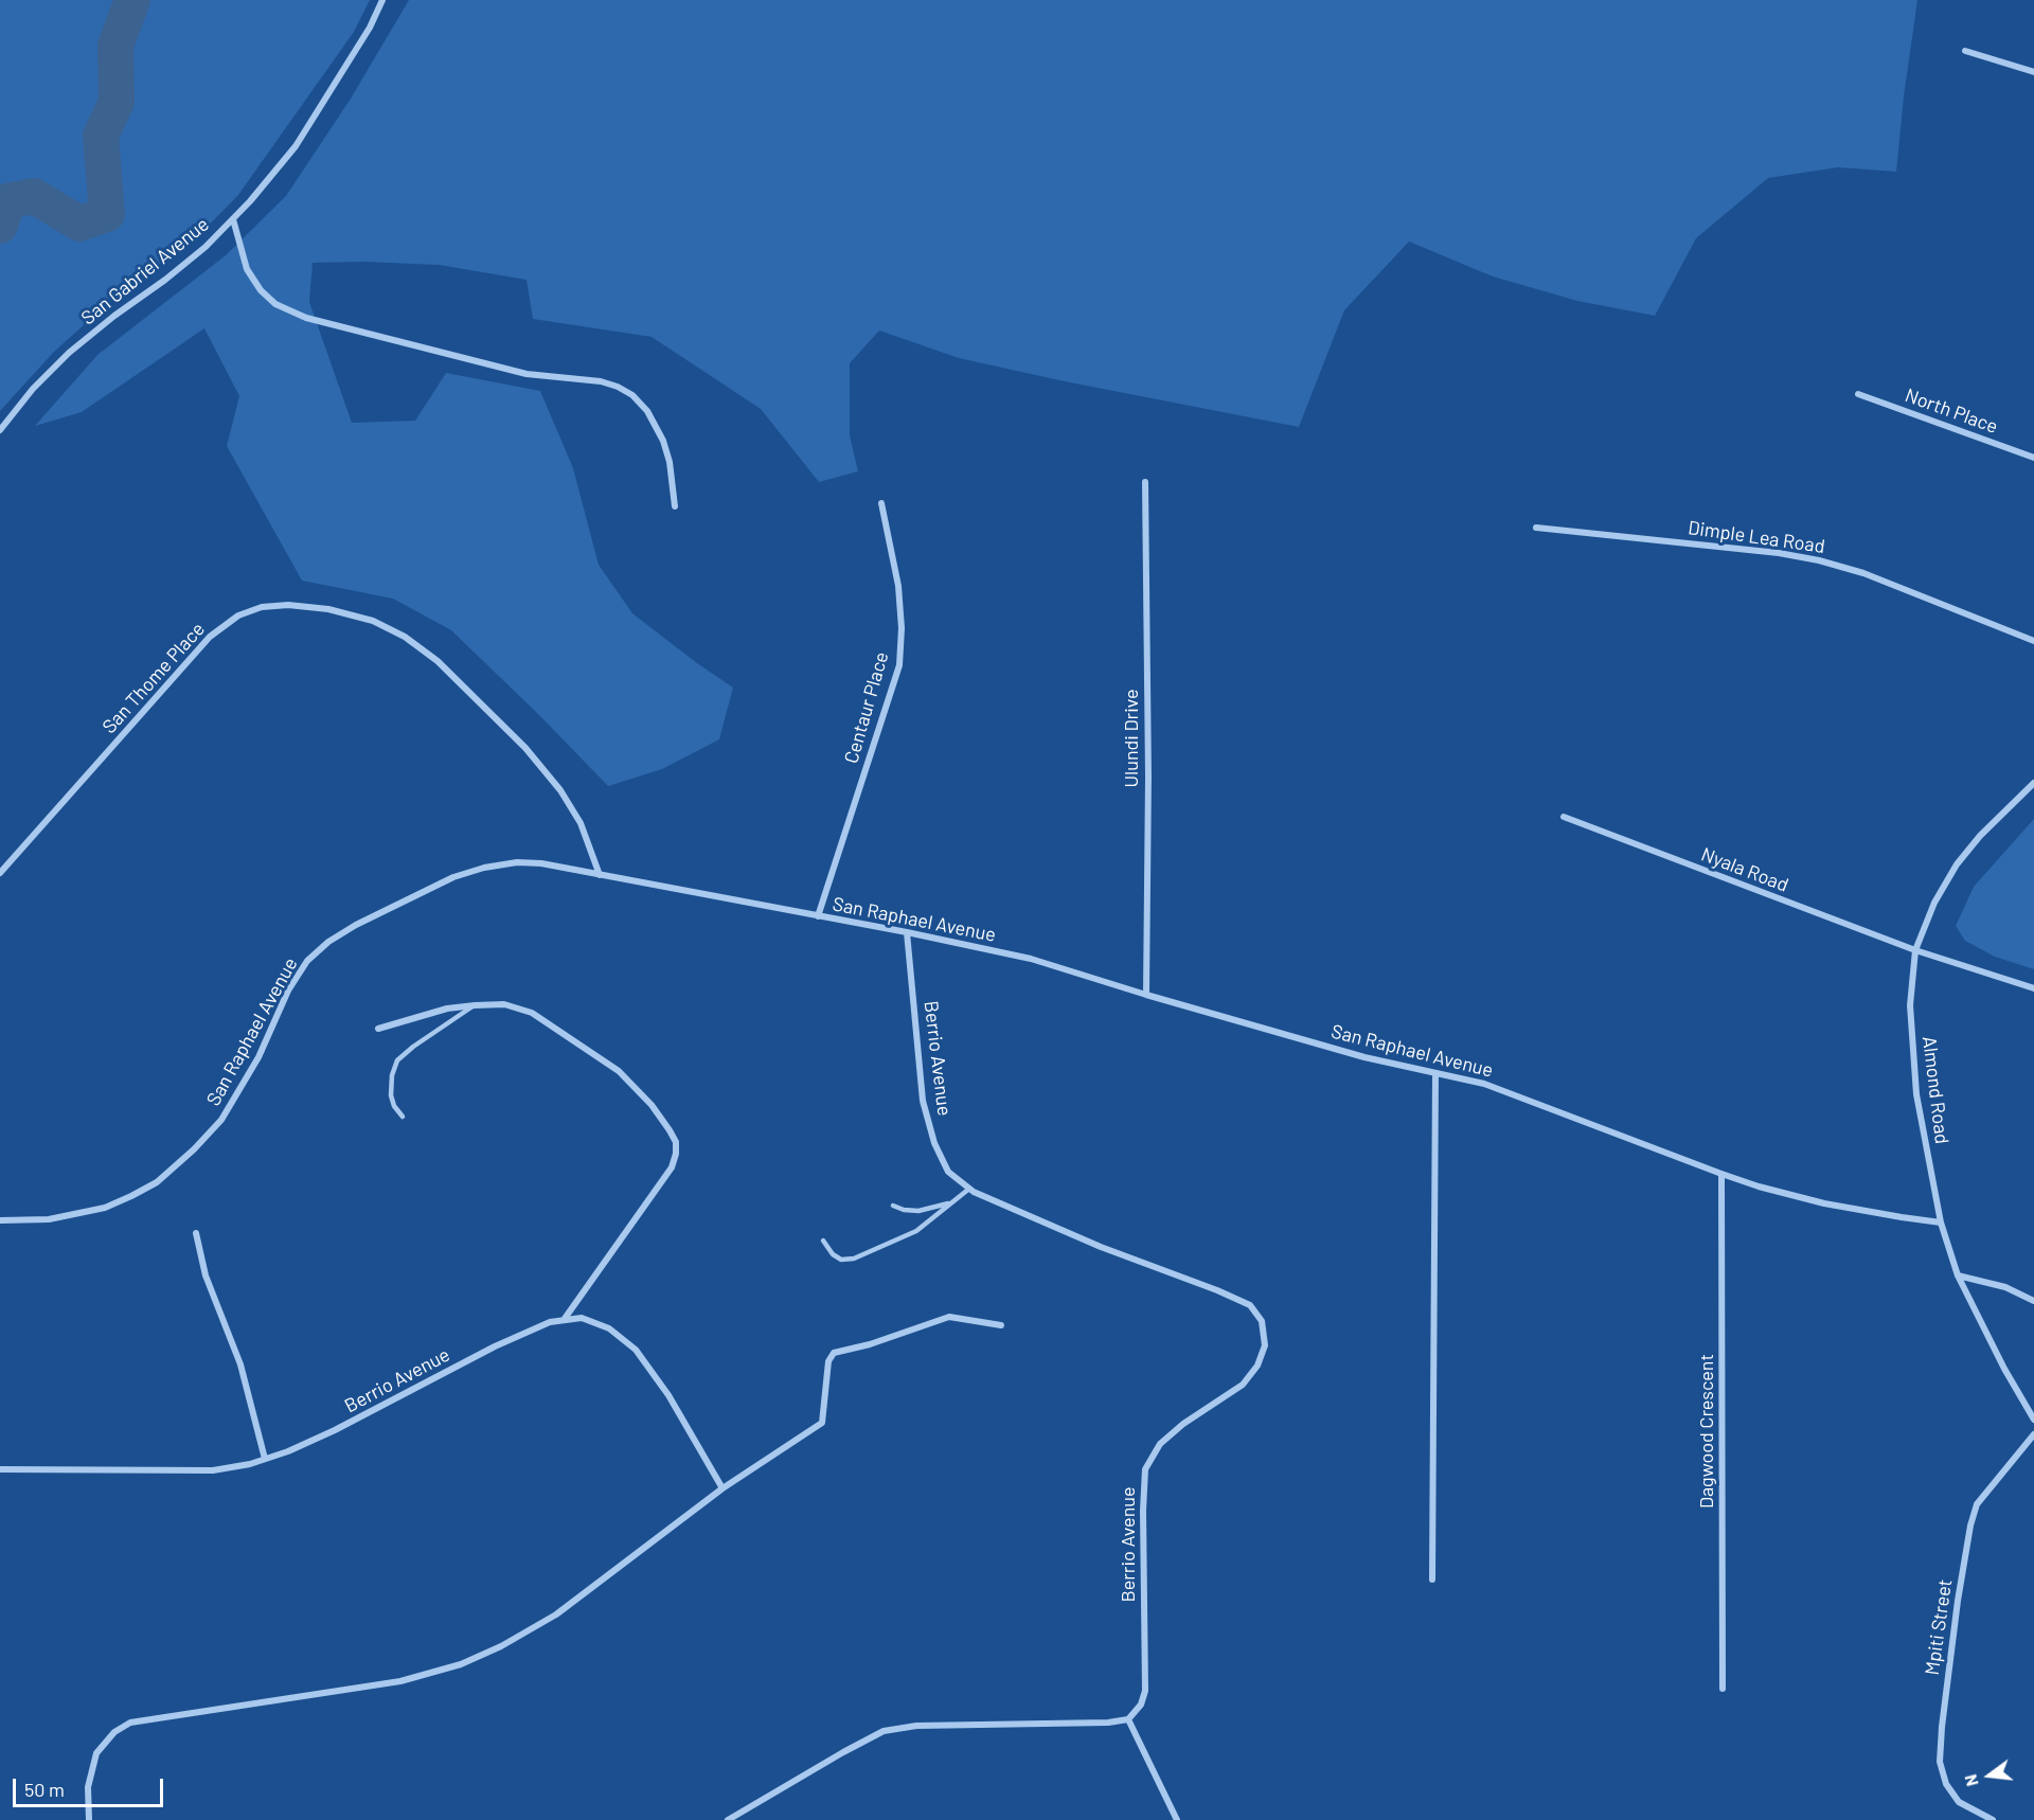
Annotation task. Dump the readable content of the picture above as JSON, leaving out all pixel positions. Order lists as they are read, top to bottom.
{
  "streets": {
    "street": [
      "San Gabriel Avenue",
      "North Place",
      "Dimple Lea Road",
      "San Thome Place",
      "Centaur Place",
      "Ulundi Drive",
      "Nyala Road",
      "San Raphael Avenue",
      "Berrio Avenue",
      "Almond Road",
      "Dagwood Crescent",
      "Mpiti Street"
    ]
  },
  "crossings": [
    ["San Thome Place", "San Raphael Avenue"],
    ["Centaur Place", "San Raphael Avenue"],
    ["Ulundi Drive", "San Raphael Avenue"],
    ["Nyala Road", "Almond Road"],
    ["San Raphael Avenue", "Berrio Avenue"],
    ["San Raphael Avenue", "Almond Road"],
    ["San Raphael Avenue", "Dagwood Crescent"]
  ],
  "scale_bar": "50 m",
  "north": "left"
}
